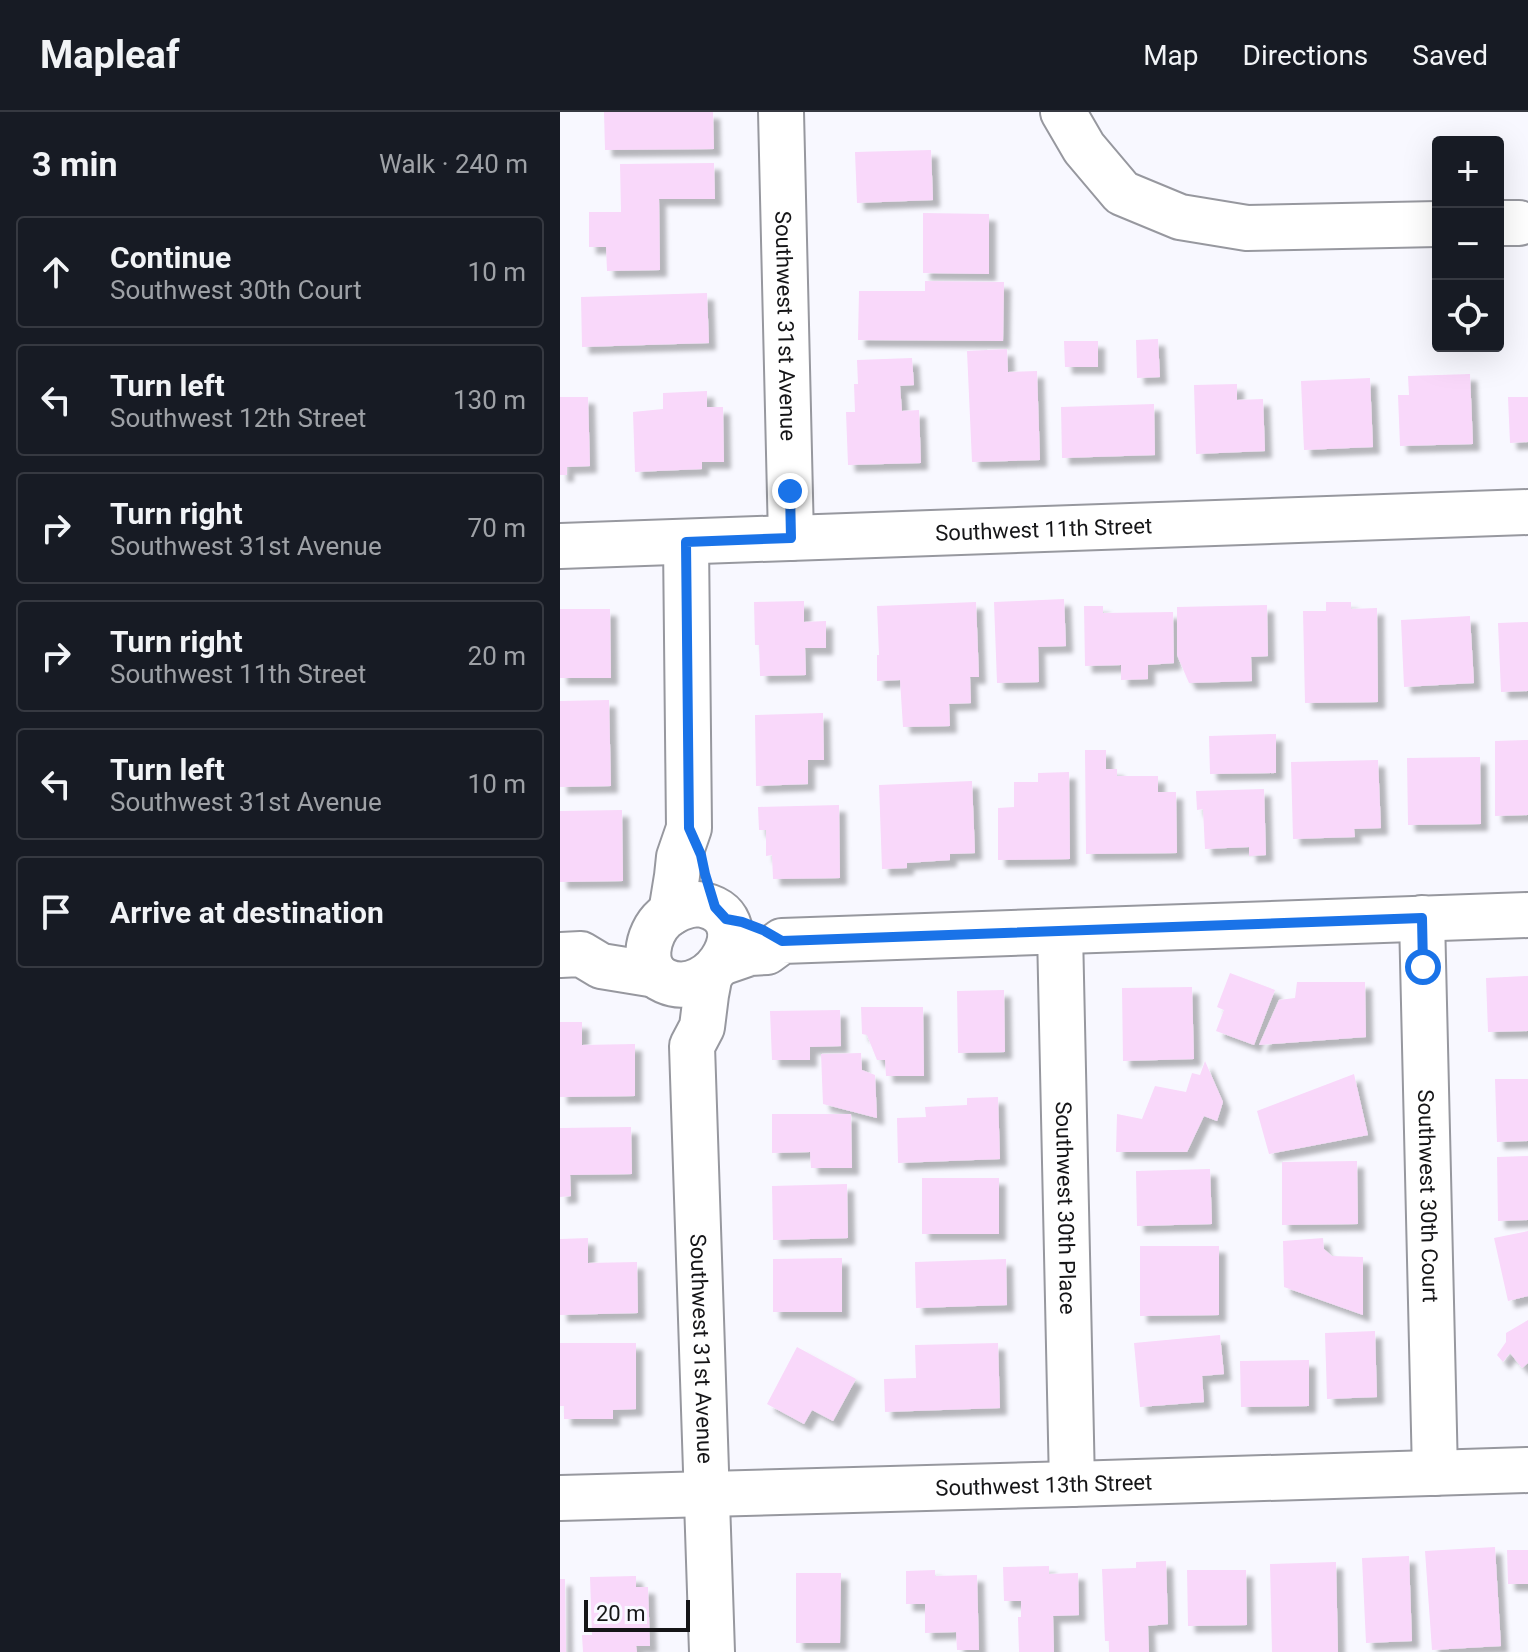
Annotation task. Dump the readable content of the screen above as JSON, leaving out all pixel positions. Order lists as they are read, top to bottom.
{
  "streets": {
    "street": [
      "Southwest 31st Avenue",
      "Southwest 11th Street",
      "Southwest 30th Court",
      "Southwest 30th Place",
      "Southwest 13th Street"
    ]
  },
  "crossings": [
    ["Southwest 31st Avenue", "Southwest 11th Street"],
    ["Southwest 31st Avenue", "Southwest 13th Street"],
    ["Southwest 30th Court", "Southwest 13th Street"],
    ["Southwest 30th Place", "Southwest 13th Street"]
  ],
  "scale_bar": "20 m",
  "page": {
    "header": "Mapleaf",
    "nav": ["Map", "Directions", "Saved"],
    "heading": ["3 min", "Walk · 240 m"],
    "map_buttons": ["+", "−"],
    "list": [
      ["Continue", "Southwest 30th Court", "10 m"],
      ["Turn left", "Southwest 12th Street", "130 m"],
      ["Turn right", "Southwest 31st Avenue", "70 m"],
      ["Turn right", "Southwest 11th Street", "20 m"],
      ["Turn left", "Southwest 31st Avenue", "10 m"],
      "Arrive at destination"
    ],
    "scale": "20 m"
  }
}
